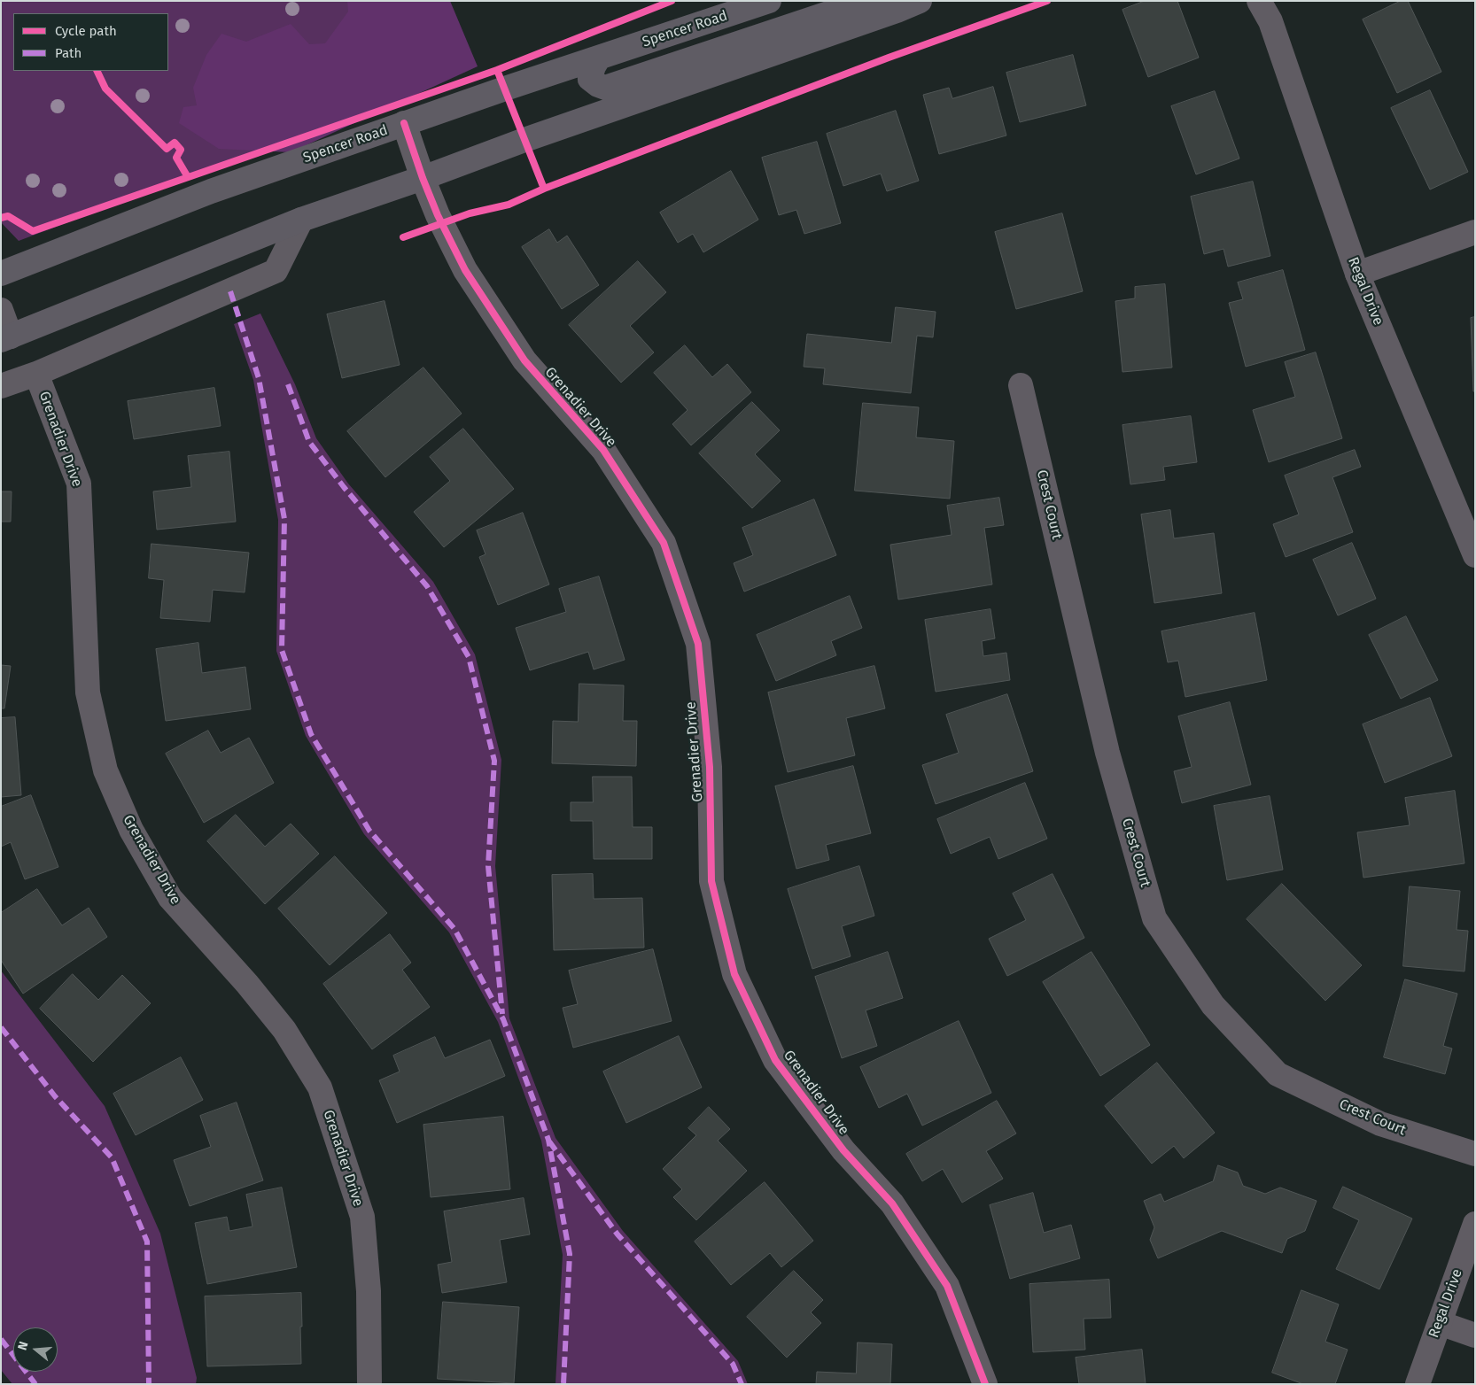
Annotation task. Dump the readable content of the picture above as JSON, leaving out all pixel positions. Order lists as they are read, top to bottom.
{
  "streets": {
    "main road": ["Spencer Road"],
    "street": ["Regal Drive", "Grenadier Drive", "Crest Court"]
  },
  "crossings": [
    ["Spencer Road", "Grenadier Drive"]
  ],
  "legend": ["Cycle path", "Path"],
  "north": "left"
}
